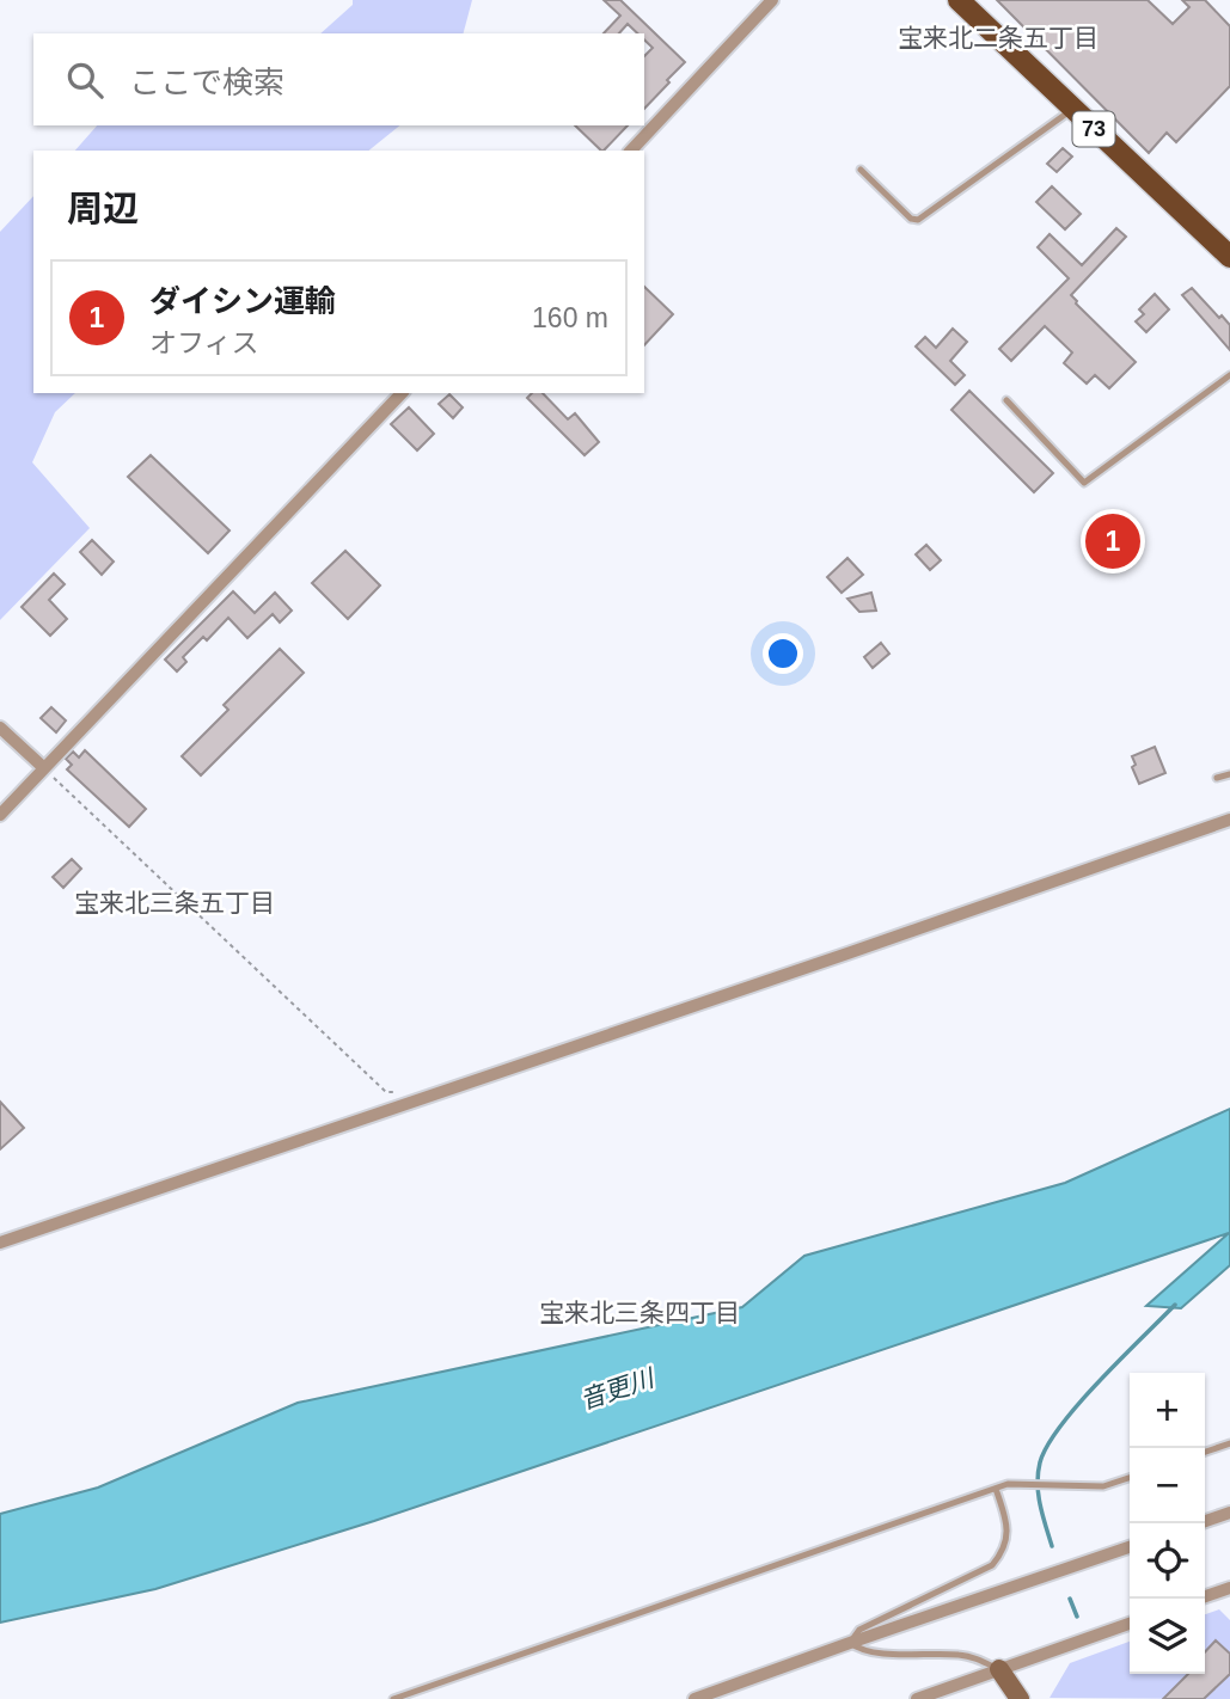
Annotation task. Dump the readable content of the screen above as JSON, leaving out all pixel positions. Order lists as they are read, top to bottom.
{
  "streets": {
    "main road": ["73"]
  },
  "districts": ["宝来北二条五丁目", "宝来北三条五丁目", "宝来北三条四丁目"],
  "water": ["音更川"],
  "page": {
    "search": "ここで検索",
    "heading": "周辺",
    "list": [
      {
        "mark": "1",
        "name": "ダイシン運輸",
        "note": "オフィス",
        "value": "160 m"
      }
    ],
    "pins": "1",
    "map_buttons": ["+", "−"]
  }
}
